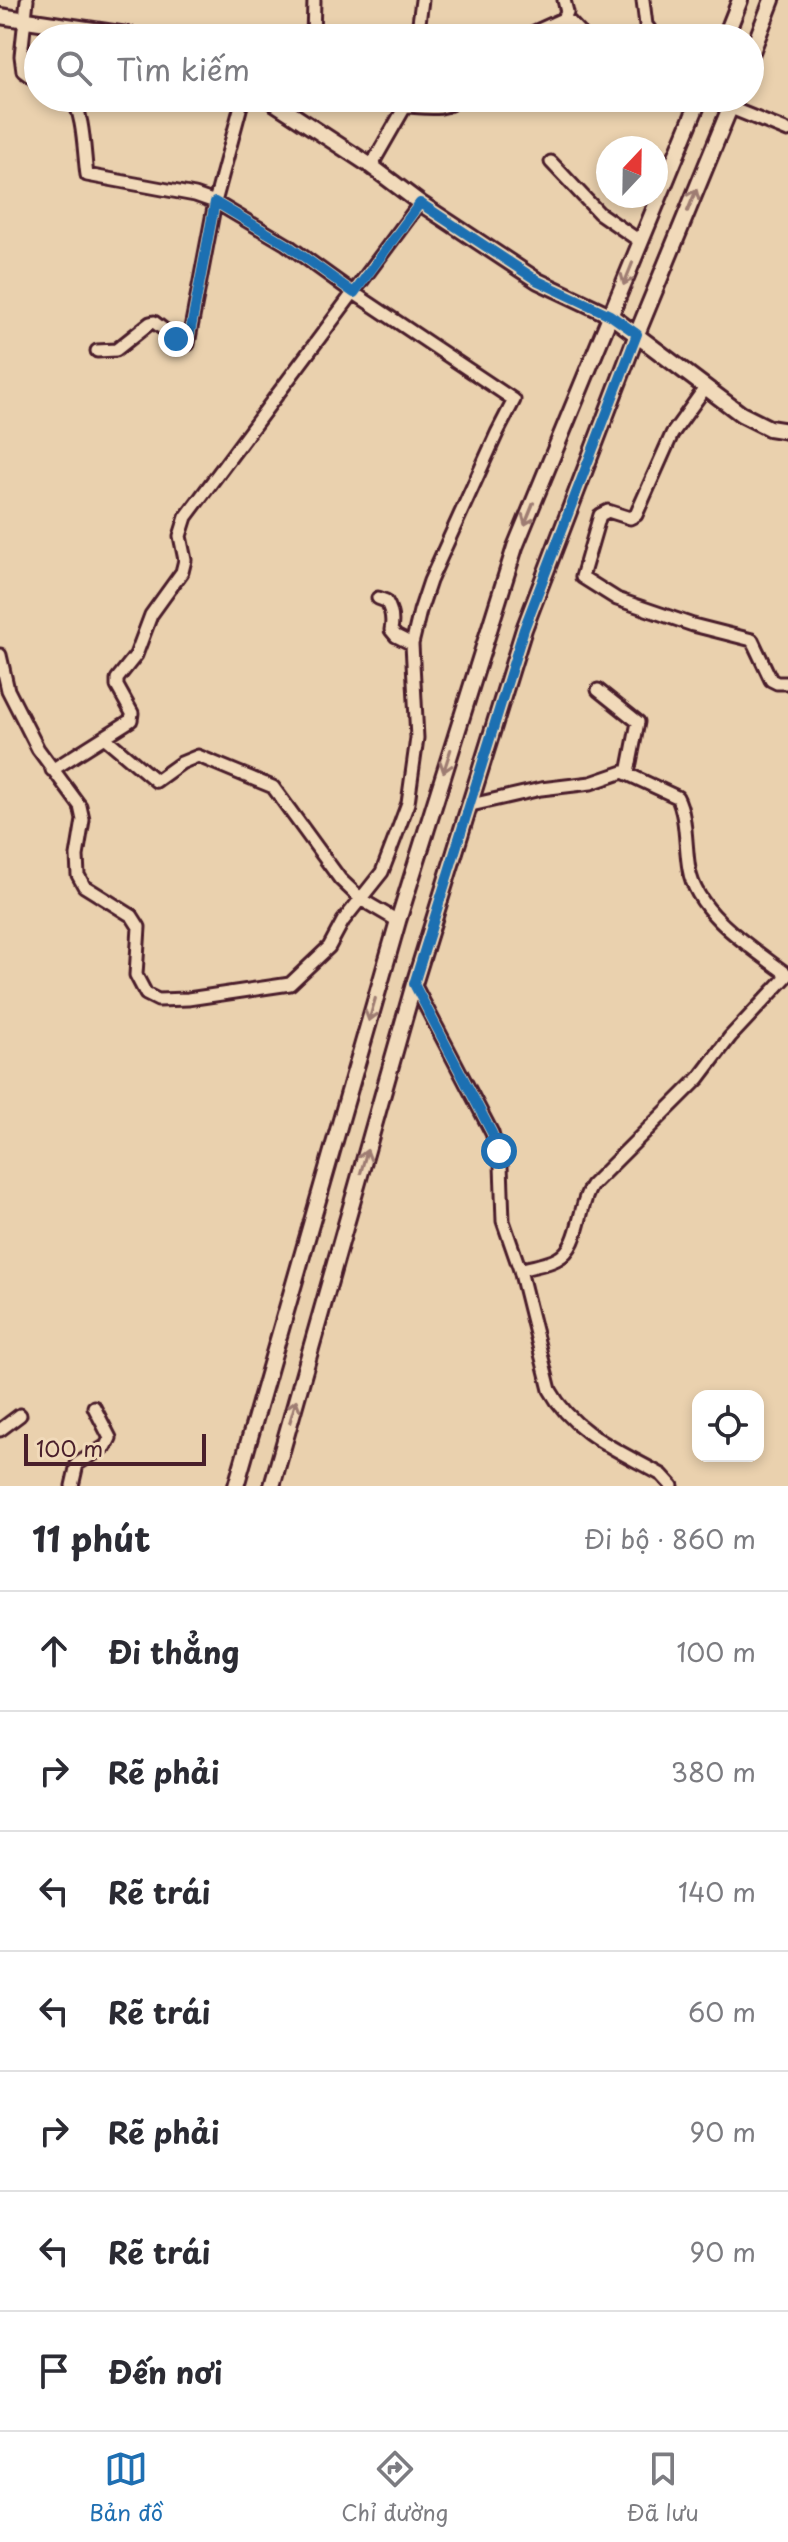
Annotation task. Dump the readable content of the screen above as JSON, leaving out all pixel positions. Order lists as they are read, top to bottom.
{
  "scale_bar": "100 m",
  "north": "top",
  "page": {
    "search": "Tìm kiếm",
    "scale": "100 m",
    "heading": ["11 phút", "Đi bộ · 860 m"],
    "list": [
      ["Đi thẳng", "100 m"],
      ["Rẽ phải", "380 m"],
      ["Rẽ trái", "140 m"],
      ["Rẽ trái", "60 m"],
      ["Rẽ phải", "90 m"],
      ["Rẽ trái", "90 m"],
      "Đến nơi"
    ],
    "nav": ["Bản đồ", "Chỉ đường", "Đã lưu"]
  }
}
